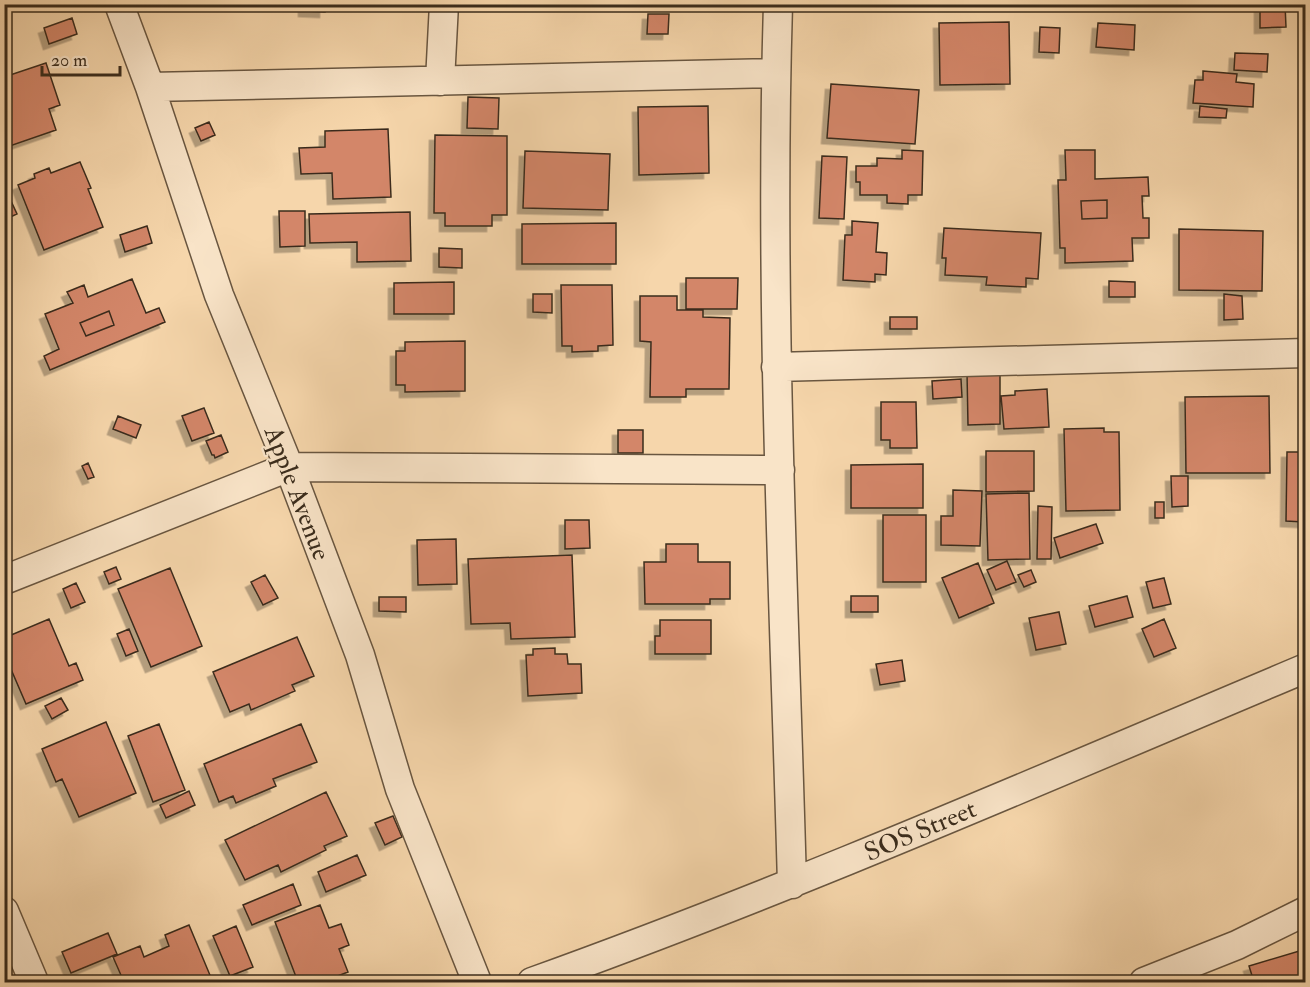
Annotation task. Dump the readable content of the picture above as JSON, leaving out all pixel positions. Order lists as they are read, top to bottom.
{
  "streets": {
    "street": ["Apple Avenue", "SOS Street"]
  },
  "scale_bar": "20 m"
}
